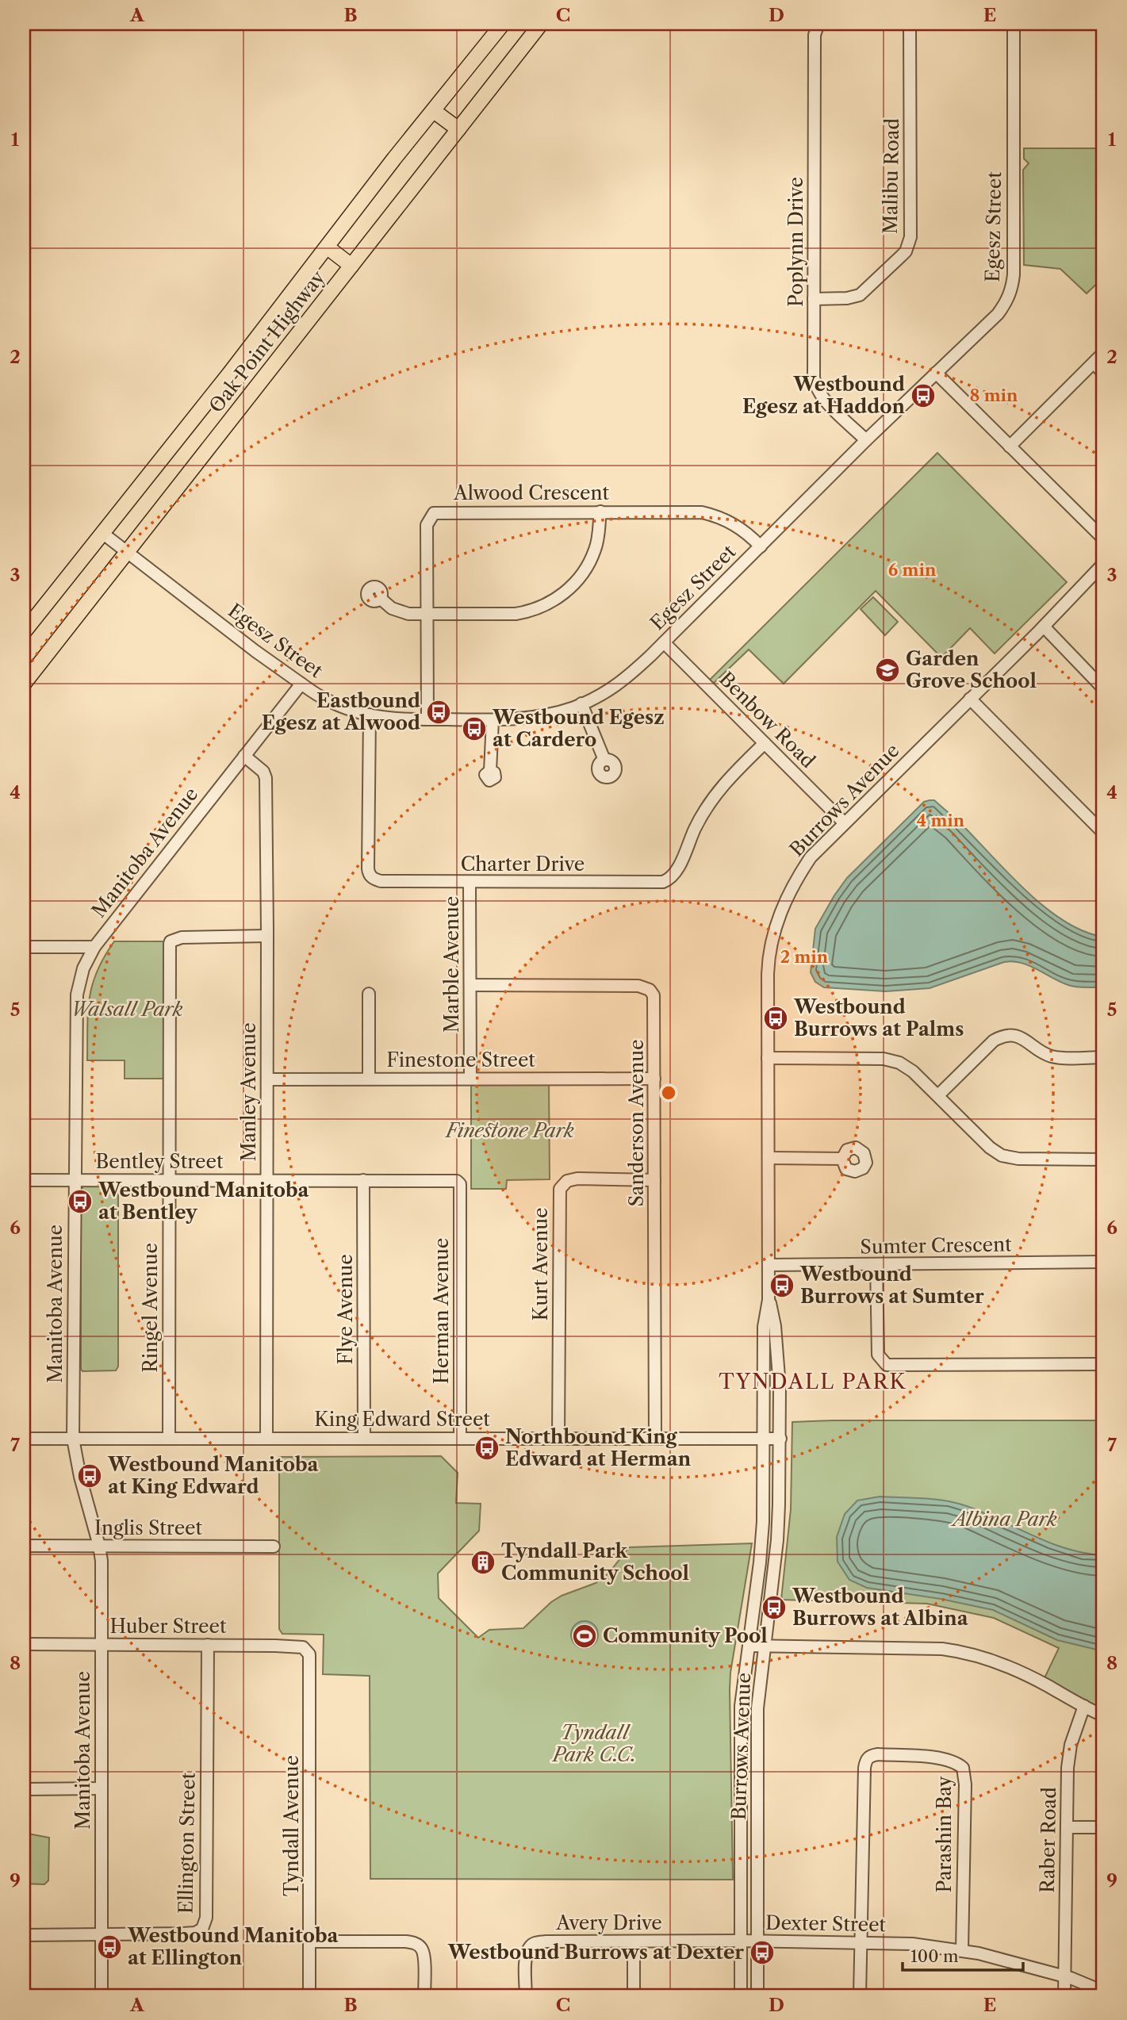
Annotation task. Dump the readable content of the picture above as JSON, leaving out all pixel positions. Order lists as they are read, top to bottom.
{
  "streets": {
    "main road": ["Oak Point Highway"],
    "street": [
      "Malibu Road",
      "Egesz Street",
      "Poplynn Drive",
      "Alwood Crescent",
      "Benbow Road",
      "Burrows Avenue",
      "Manitoba Avenue",
      "Charter Drive",
      "Marble Avenue",
      "Finestone Street",
      "Manley Avenue",
      "Sanderson Avenue",
      "Bentley Street",
      "Sumter Crescent",
      "Kurt Avenue",
      "Ringel Avenue",
      "Flye Avenue",
      "Herman Avenue",
      "King Edward Street",
      "Inglis Street",
      "Huber Street",
      "Tyndall Avenue",
      "Parashin Bay",
      "Raber Road",
      "Ellington Street",
      "Avery Drive",
      "Dexter Street"
    ]
  },
  "crossings": [
    ["Malibu Road", "Poplynn Drive"],
    ["Egesz Street", "Poplynn Drive"],
    ["Egesz Street", "Oak Point Highway"],
    ["Egesz Street", "Alwood Crescent"],
    ["Egesz Street", "Benbow Road"],
    ["Egesz Street", "Manitoba Avenue"],
    ["Egesz Street", "Charter Drive"],
    ["Benbow Road", "Burrows Avenue"],
    ["Benbow Road", "Charter Drive"],
    ["Burrows Avenue", "Sumter Crescent"],
    ["Burrows Avenue", "King Edward Street"],
    ["Burrows Avenue", "Avery Drive"],
    ["Burrows Avenue", "Dexter Street"],
    ["Manitoba Avenue", "Manley Avenue"],
    ["Manitoba Avenue", "Bentley Street"],
    ["Manitoba Avenue", "King Edward Street"],
    ["Manitoba Avenue", "Inglis Street"],
    ["Manitoba Avenue", "Huber Street"],
    ["Manitoba Avenue", "Ellington Street"],
    ["Charter Drive", "Marble Avenue"],
    ["Marble Avenue", "Finestone Street"],
    ["Marble Avenue", "Sanderson Avenue"],
    ["Finestone Street", "Manley Avenue"],
    ["Finestone Street", "Sanderson Avenue"],
    ["Manley Avenue", "Bentley Street"],
    ["Manley Avenue", "Ringel Avenue"],
    ["Manley Avenue", "King Edward Street"],
    ["Sanderson Avenue", "Kurt Avenue"],
    ["Sanderson Avenue", "King Edward Street"],
    ["Bentley Street", "Ringel Avenue"],
    ["Bentley Street", "Flye Avenue"],
    ["Bentley Street", "Herman Avenue"],
    ["Kurt Avenue", "King Edward Street"],
    ["Ringel Avenue", "King Edward Street"],
    ["Flye Avenue", "King Edward Street"],
    ["Herman Avenue", "King Edward Street"],
    ["Huber Street", "Tyndall Avenue"],
    ["Huber Street", "Ellington Street"],
    ["Parashin Bay", "Dexter Street"],
    ["Raber Road", "Dexter Street"],
    ["Avery Drive", "Dexter Street"]
  ],
  "districts": ["TYNDALL PARK"],
  "parks": [
    "Walsall Park",
    "Finestone Park",
    "Albina Park",
    "Tyndall Park C.C."
  ],
  "places": {
    "bus stop": [
      "Westbound Egesz at Haddon",
      "Eastbound Egesz at Alwood",
      "Westbound Egesz at Cardero",
      "Westbound Burrows at Palms",
      "Westbound Manitoba at Bentley",
      "Westbound Burrows at Sumter",
      "Northbound King Edward at Herman",
      "Westbound Manitoba at King Edward",
      "Westbound Burrows at Albina",
      "Westbound Manitoba at Ellington",
      "Westbound Burrows at Dexter"
    ],
    "school or university": ["Garden Grove School"],
    "building": ["Tyndall Park Community School"],
    "sports": ["Community Pool"]
  },
  "scale_bar": "100 m",
  "grid": {
    "columns": [
      "A",
      "B",
      "C",
      "D",
      "E"
    ],
    "rows": [
      "1",
      "2",
      "3",
      "4",
      "5",
      "6",
      "7",
      "8",
      "9"
    ]
  },
  "rings": [
    "8 min",
    "6 min",
    "4 min",
    "2 min"
  ]
}
